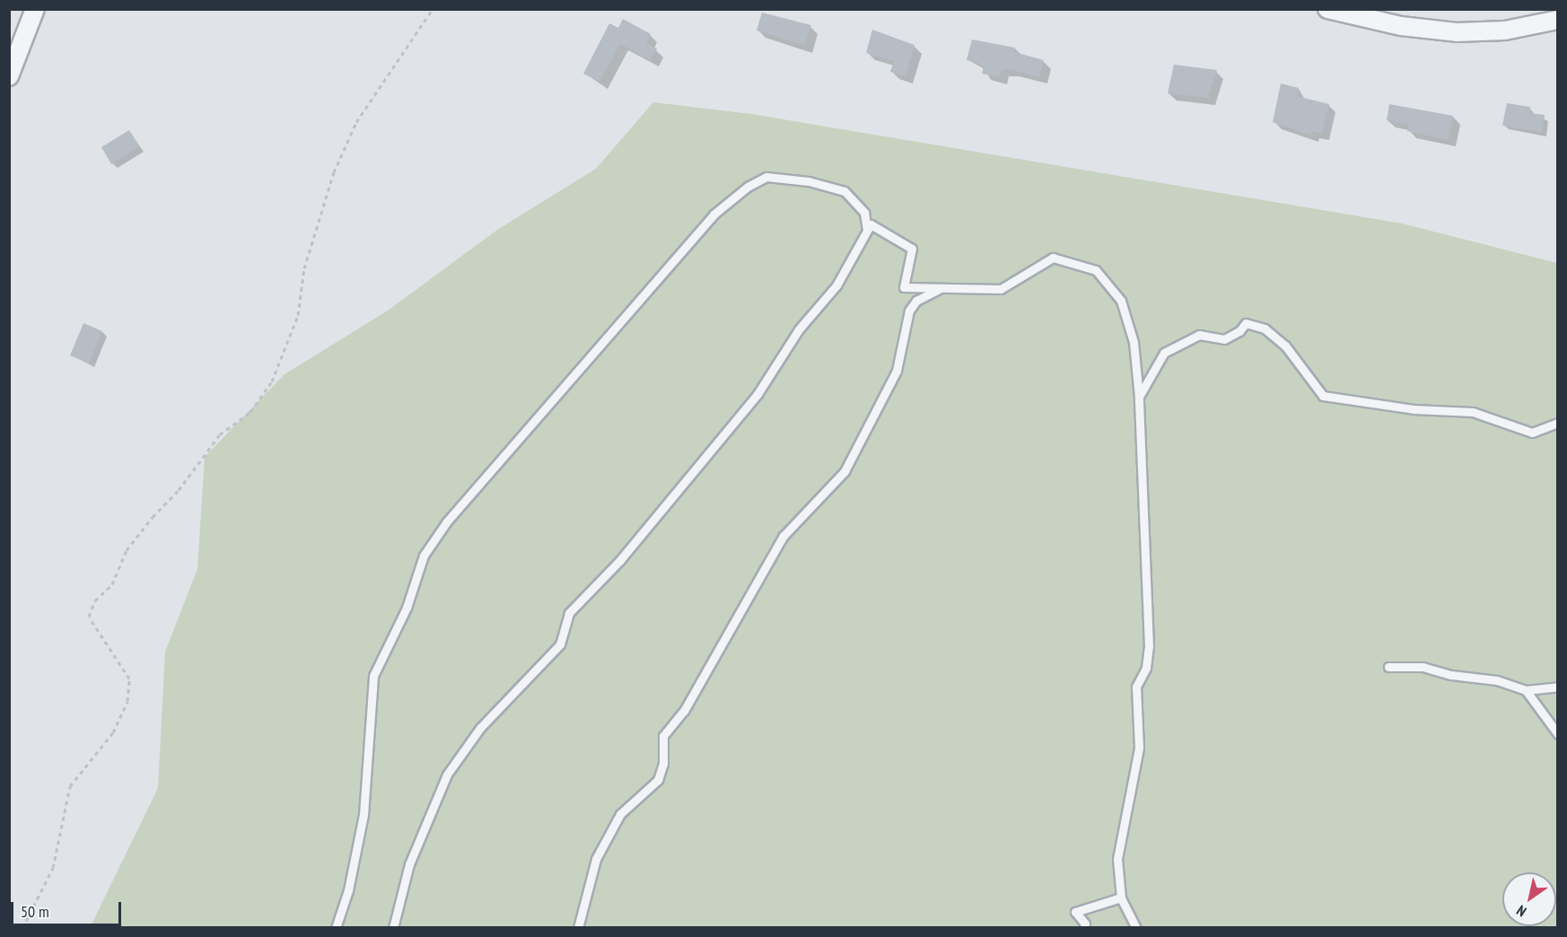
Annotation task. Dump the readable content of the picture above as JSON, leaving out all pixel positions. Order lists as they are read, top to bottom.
{
  "scale_bar": "50 m",
  "north": "bottom left"
}
